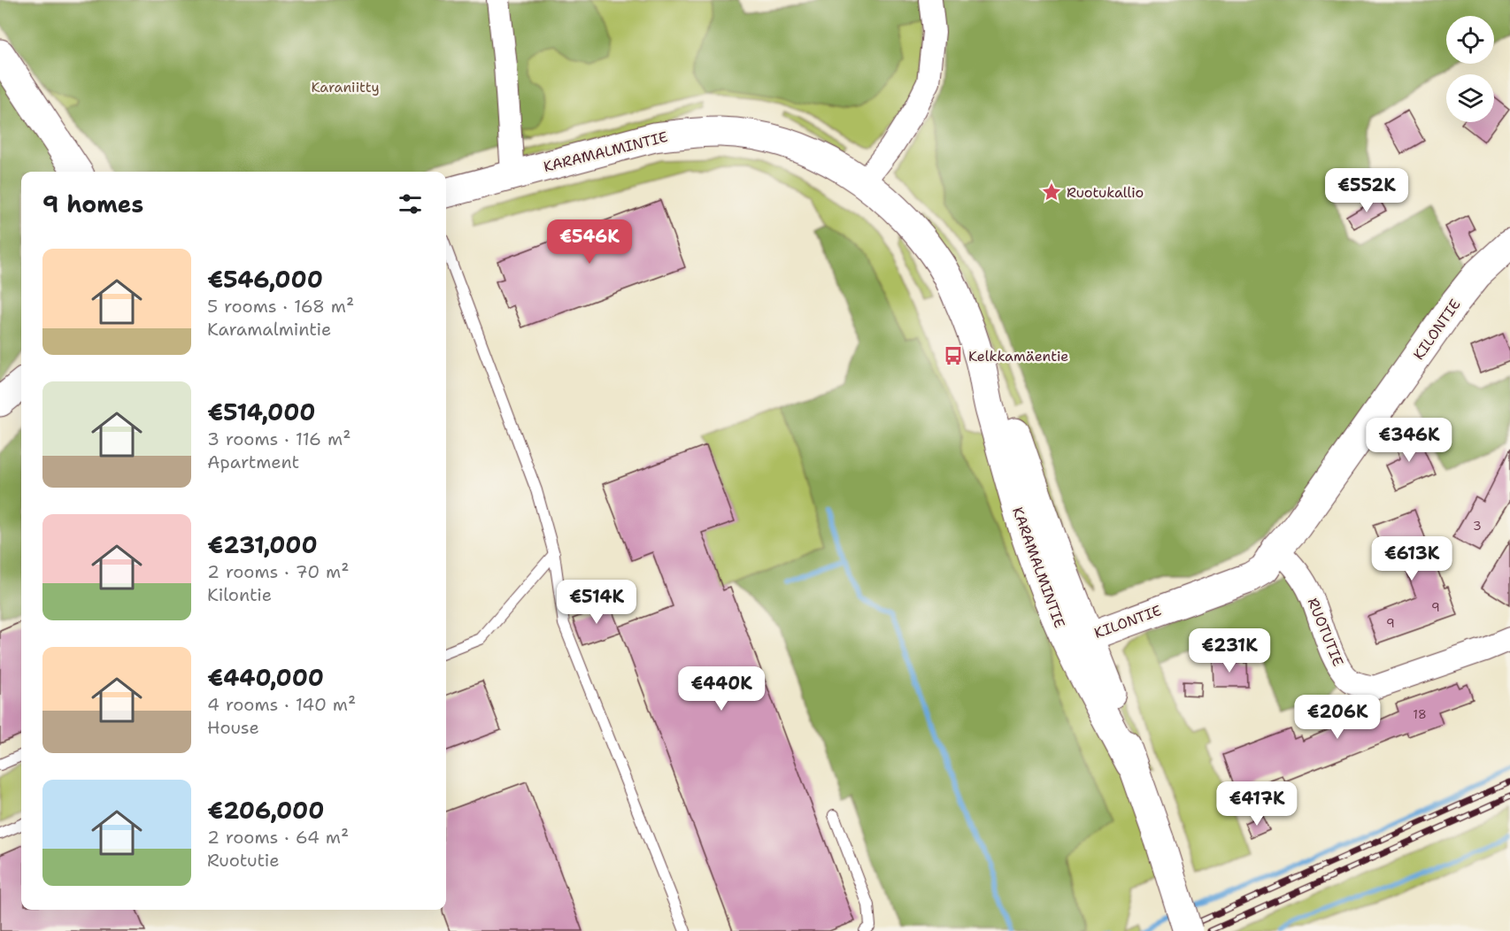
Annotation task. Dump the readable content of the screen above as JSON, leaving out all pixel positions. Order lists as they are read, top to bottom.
{
  "streets": {
    "street": ["KARAMALMINTIE", "KILONTIE", "RUOTUTIE"]
  },
  "crossings": [
    ["KARAMALMINTIE", "KILONTIE"],
    ["KILONTIE", "RUOTUTIE"]
  ],
  "parks": ["Karaniitty"],
  "places": {
    "place": ["Ruotukallio"],
    "bus stop": ["Kelkkamäentie"]
  },
  "house_numbers": [
    "3",
    "9",
    "9",
    "18"
  ],
  "page": {
    "price": [
      "€552K",
      "€546K",
      "€346K",
      "€613K",
      "€514K",
      "€231K",
      "€440K",
      "€206K",
      "€417K"
    ],
    "heading": "9 homes",
    "list": [
      {
        "name": "€546,000",
        "note": "5 rooms · 168 m² · Karamalmintie"
      },
      {
        "name": "€514,000",
        "note": "3 rooms · 116 m² · Apartment"
      },
      {
        "name": "€231,000",
        "note": "2 rooms · 70 m² · Kilontie"
      },
      {
        "name": "€440,000",
        "note": "4 rooms · 140 m² · House"
      },
      {
        "name": "€206,000",
        "note": "2 rooms · 64 m² · Ruotutie"
      }
    ]
  }
}
